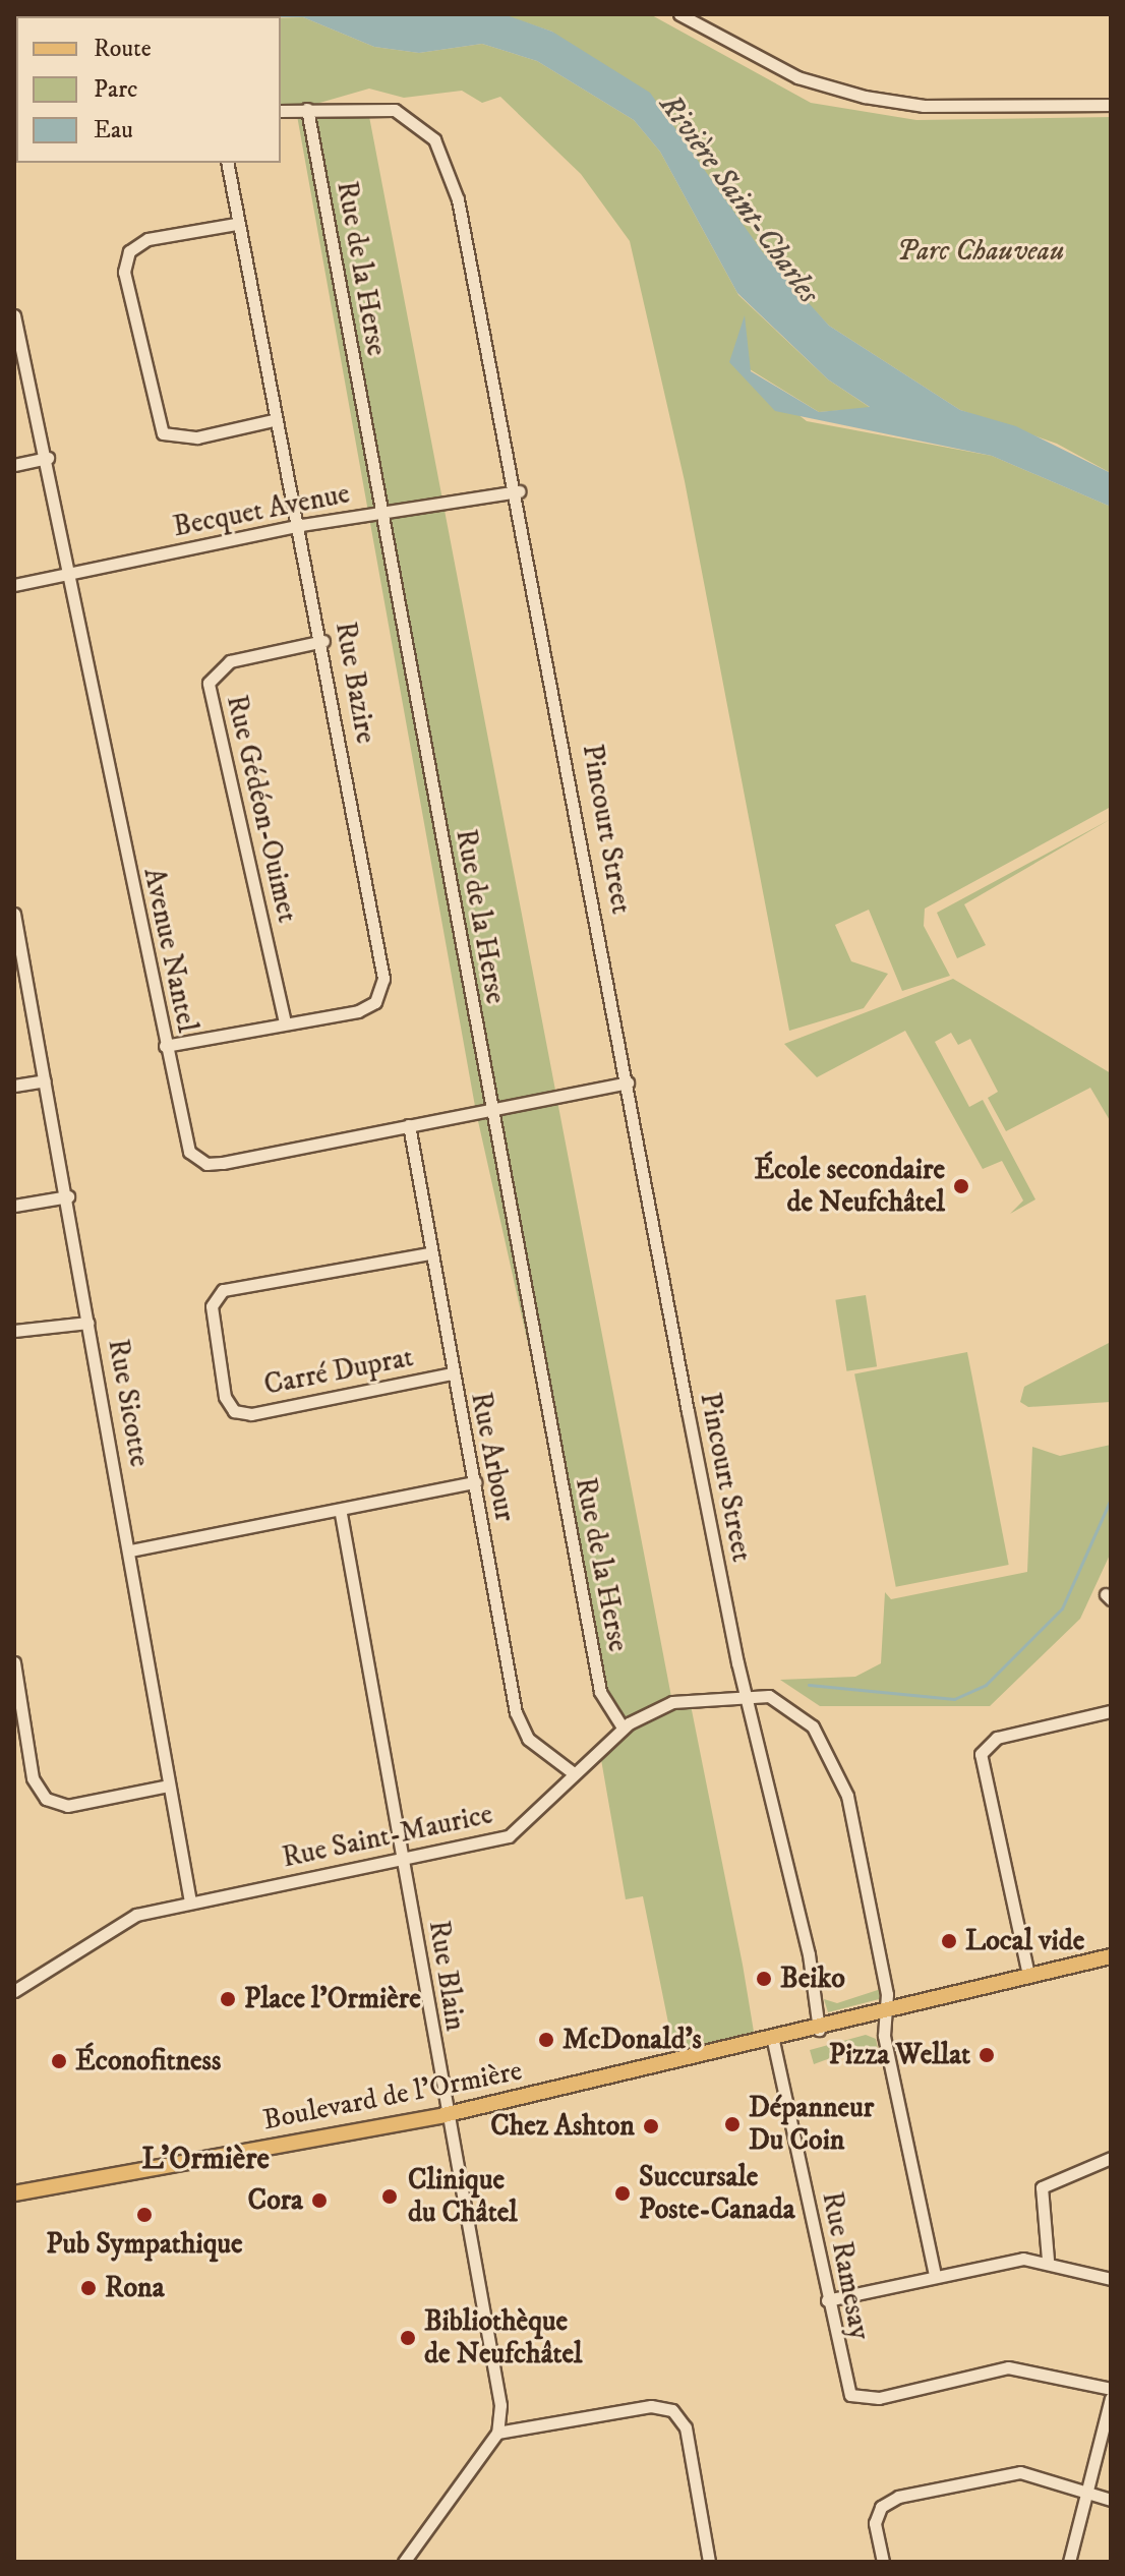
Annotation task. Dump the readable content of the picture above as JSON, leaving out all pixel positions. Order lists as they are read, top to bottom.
{
  "streets": {
    "main road": ["Boulevard de l'Ormière"],
    "street": [
      "Rue de la Herse",
      "Becquet Avenue",
      "Rue Bazire",
      "Rue Gédéon-Ouimet",
      "Pincourt Street",
      "Avenue Nantel",
      "Carré Duprat",
      "Rue Sicotte",
      "Rue Arbour",
      "Rue Saint-Maurice",
      "Rue Blain",
      "Rue Ramesay"
    ]
  },
  "crossings": [
    ["Rue de la Herse", "Becquet Avenue"],
    ["Rue de la Herse", "Pincourt Street"],
    ["Rue de la Herse", "Avenue Nantel"],
    ["Rue de la Herse", "Rue Saint-Maurice"],
    ["Becquet Avenue", "Rue Bazire"],
    ["Becquet Avenue", "Pincourt Street"],
    ["Becquet Avenue", "Avenue Nantel"],
    ["Rue Bazire", "Rue Gédéon-Ouimet"],
    ["Rue Bazire", "Avenue Nantel"],
    ["Pincourt Street", "Avenue Nantel"],
    ["Pincourt Street", "Rue Saint-Maurice"],
    ["Pincourt Street", "Boulevard de l'Ormière"],
    ["Avenue Nantel", "Rue Arbour"],
    ["Carré Duprat", "Rue Arbour"],
    ["Rue Sicotte", "Rue Saint-Maurice"],
    ["Rue Arbour", "Rue Saint-Maurice"],
    ["Rue Saint-Maurice", "Rue Blain"],
    ["Rue Saint-Maurice", "Boulevard de l'Ormière"],
    ["Rue Blain", "Boulevard de l'Ormière"],
    ["Boulevard de l'Ormière", "Rue Ramesay"]
  ],
  "districts": ["L'Ormière"],
  "water": ["Rivière Saint-Charles"],
  "parks": ["Parc Chauveau"],
  "places": [
    "École secondaire de Neufchâtel",
    "Local vide",
    "Beiko",
    "Place l'Ormière",
    "McDonald's",
    "Pizza Wellat",
    "Éconofitness",
    "Dépanneur Du Coin",
    "Chez Ashton",
    "Succursale Poste-Canada",
    "Clinique du Châtel",
    "Cora",
    "Pub Sympathique",
    "Rona",
    "Bibliothèque de Neufchâtel"
  ],
  "legend": ["Route", "Parc", "Eau"]
}
